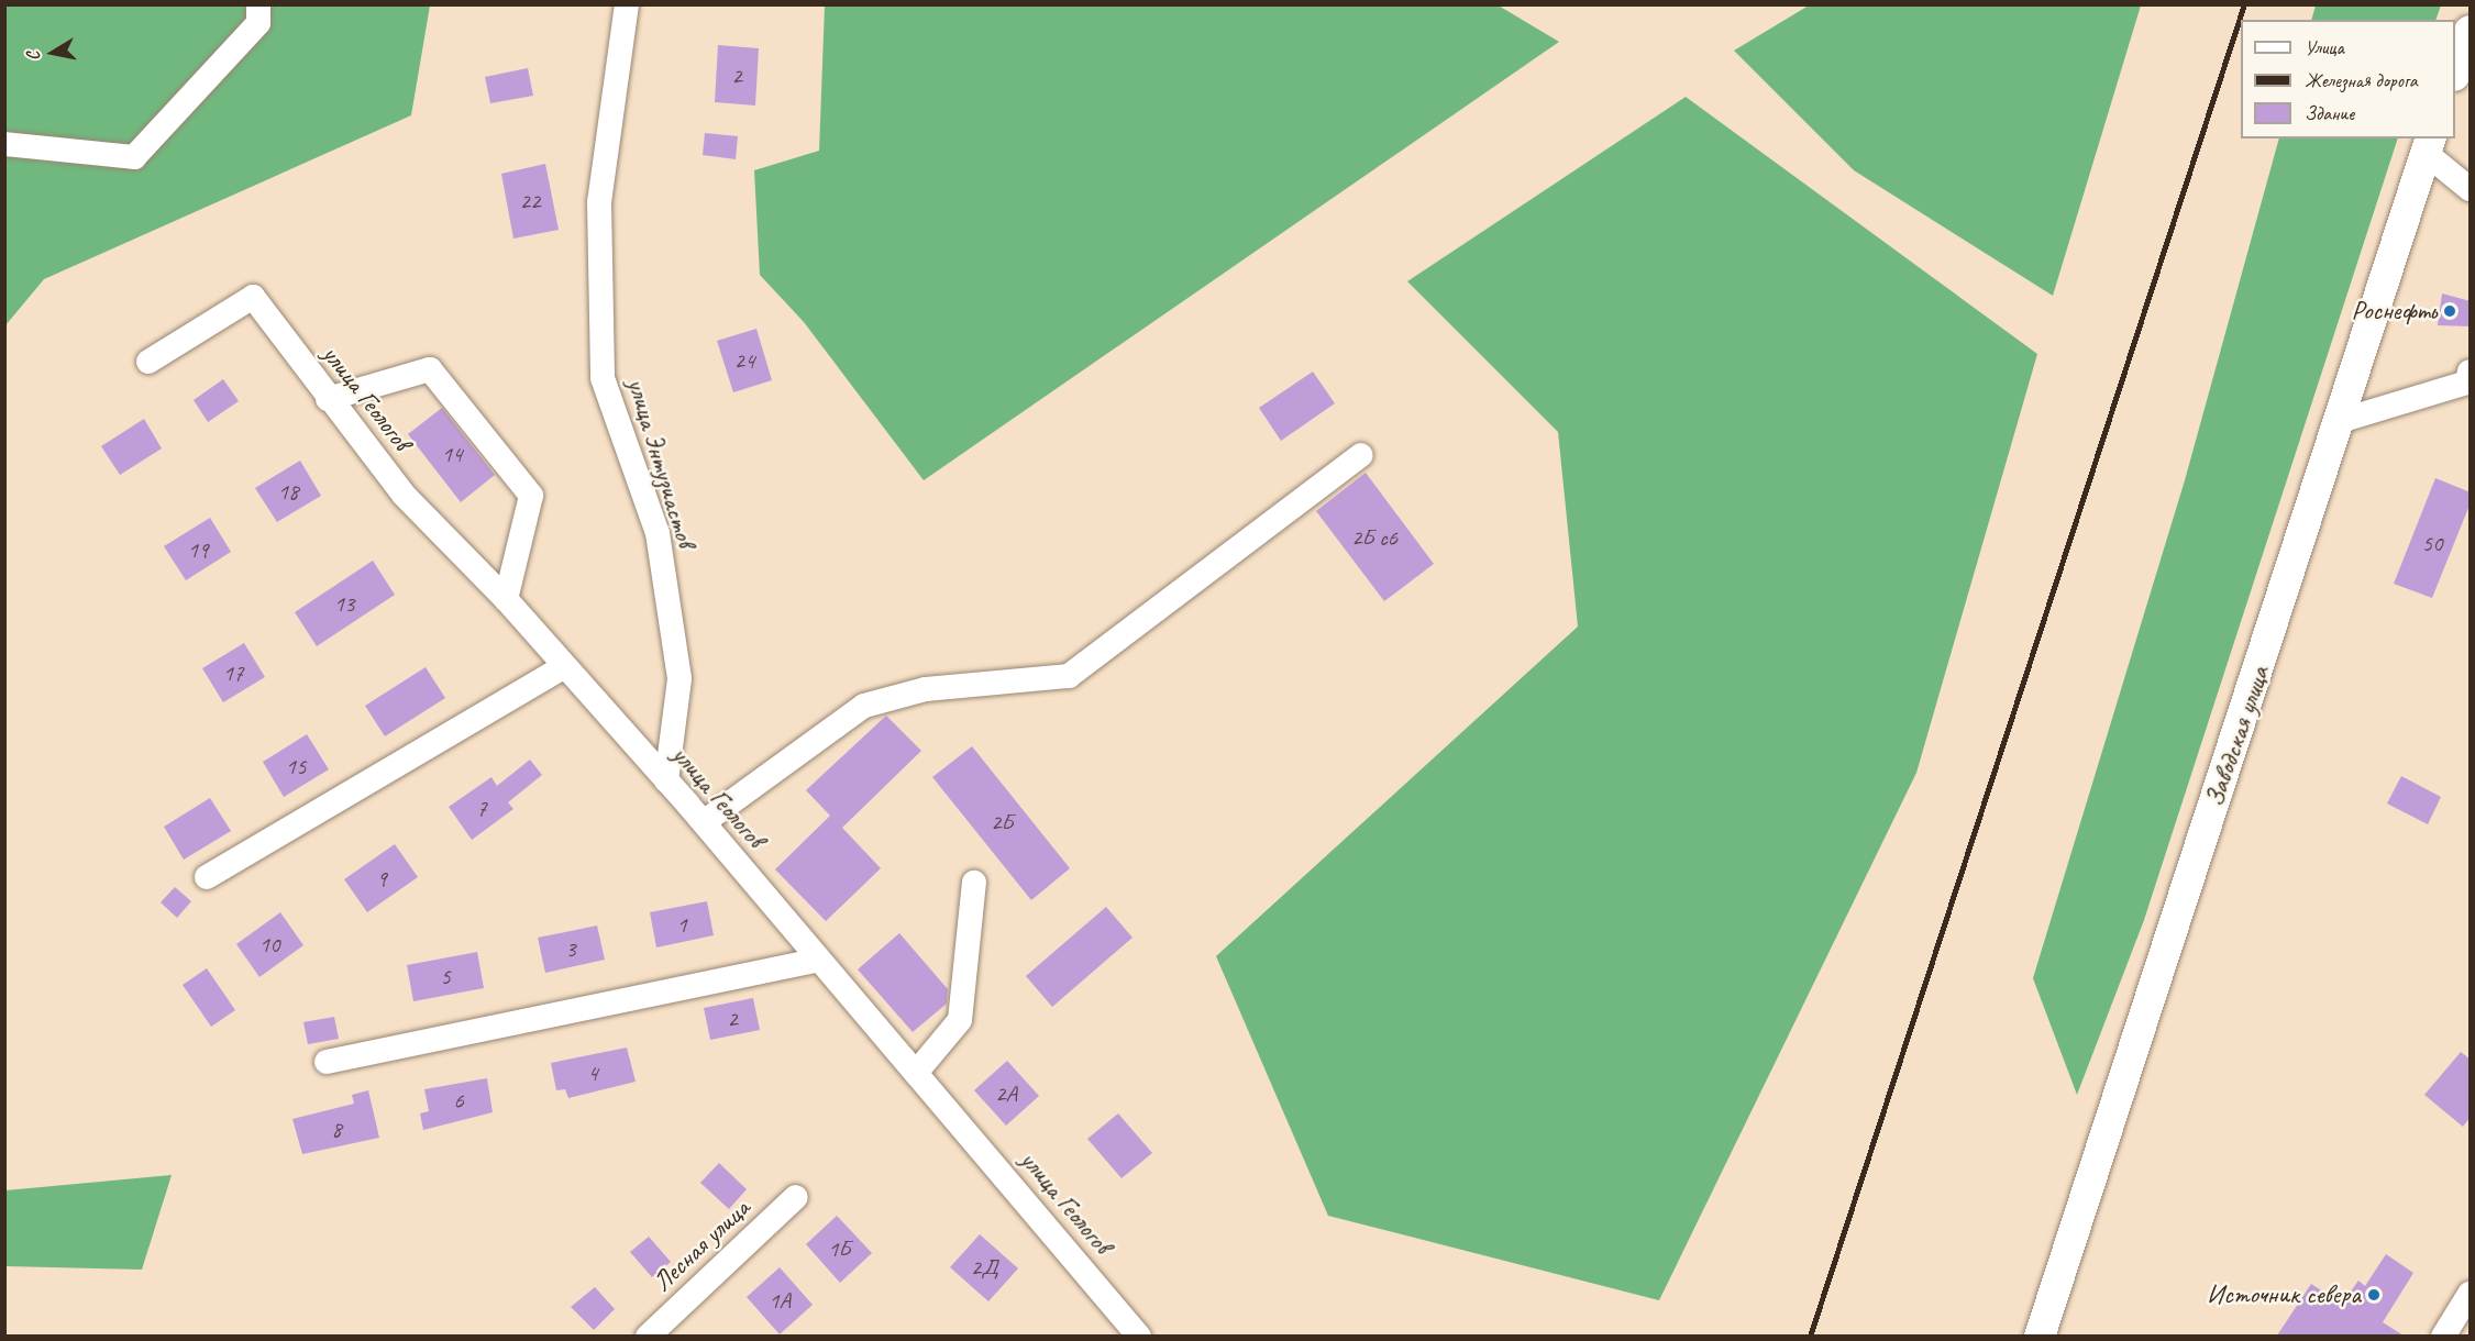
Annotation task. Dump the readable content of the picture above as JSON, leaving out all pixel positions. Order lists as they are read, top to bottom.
{
  "streets": {
    "main road": ["Заводская улица"],
    "street": ["улица Геологов", "улица Энтузиастов", "Лесная улица"]
  },
  "crossings": [
    ["улица Геологов", "улица Энтузиастов"]
  ],
  "places": ["Роснефть", "Источник севера"],
  "house_numbers": [
    "2",
    "22",
    "24",
    "14",
    "18",
    "2Б с6",
    "50",
    "19",
    "13",
    "17",
    "15",
    "7",
    "2Б",
    "9",
    "1",
    "10",
    "3",
    "5",
    "2",
    "4",
    "2А",
    "6",
    "8",
    "1Б",
    "2Д",
    "1А"
  ],
  "legend": ["Улица", "Железная дорога", "Здание"],
  "north": "left"
}
